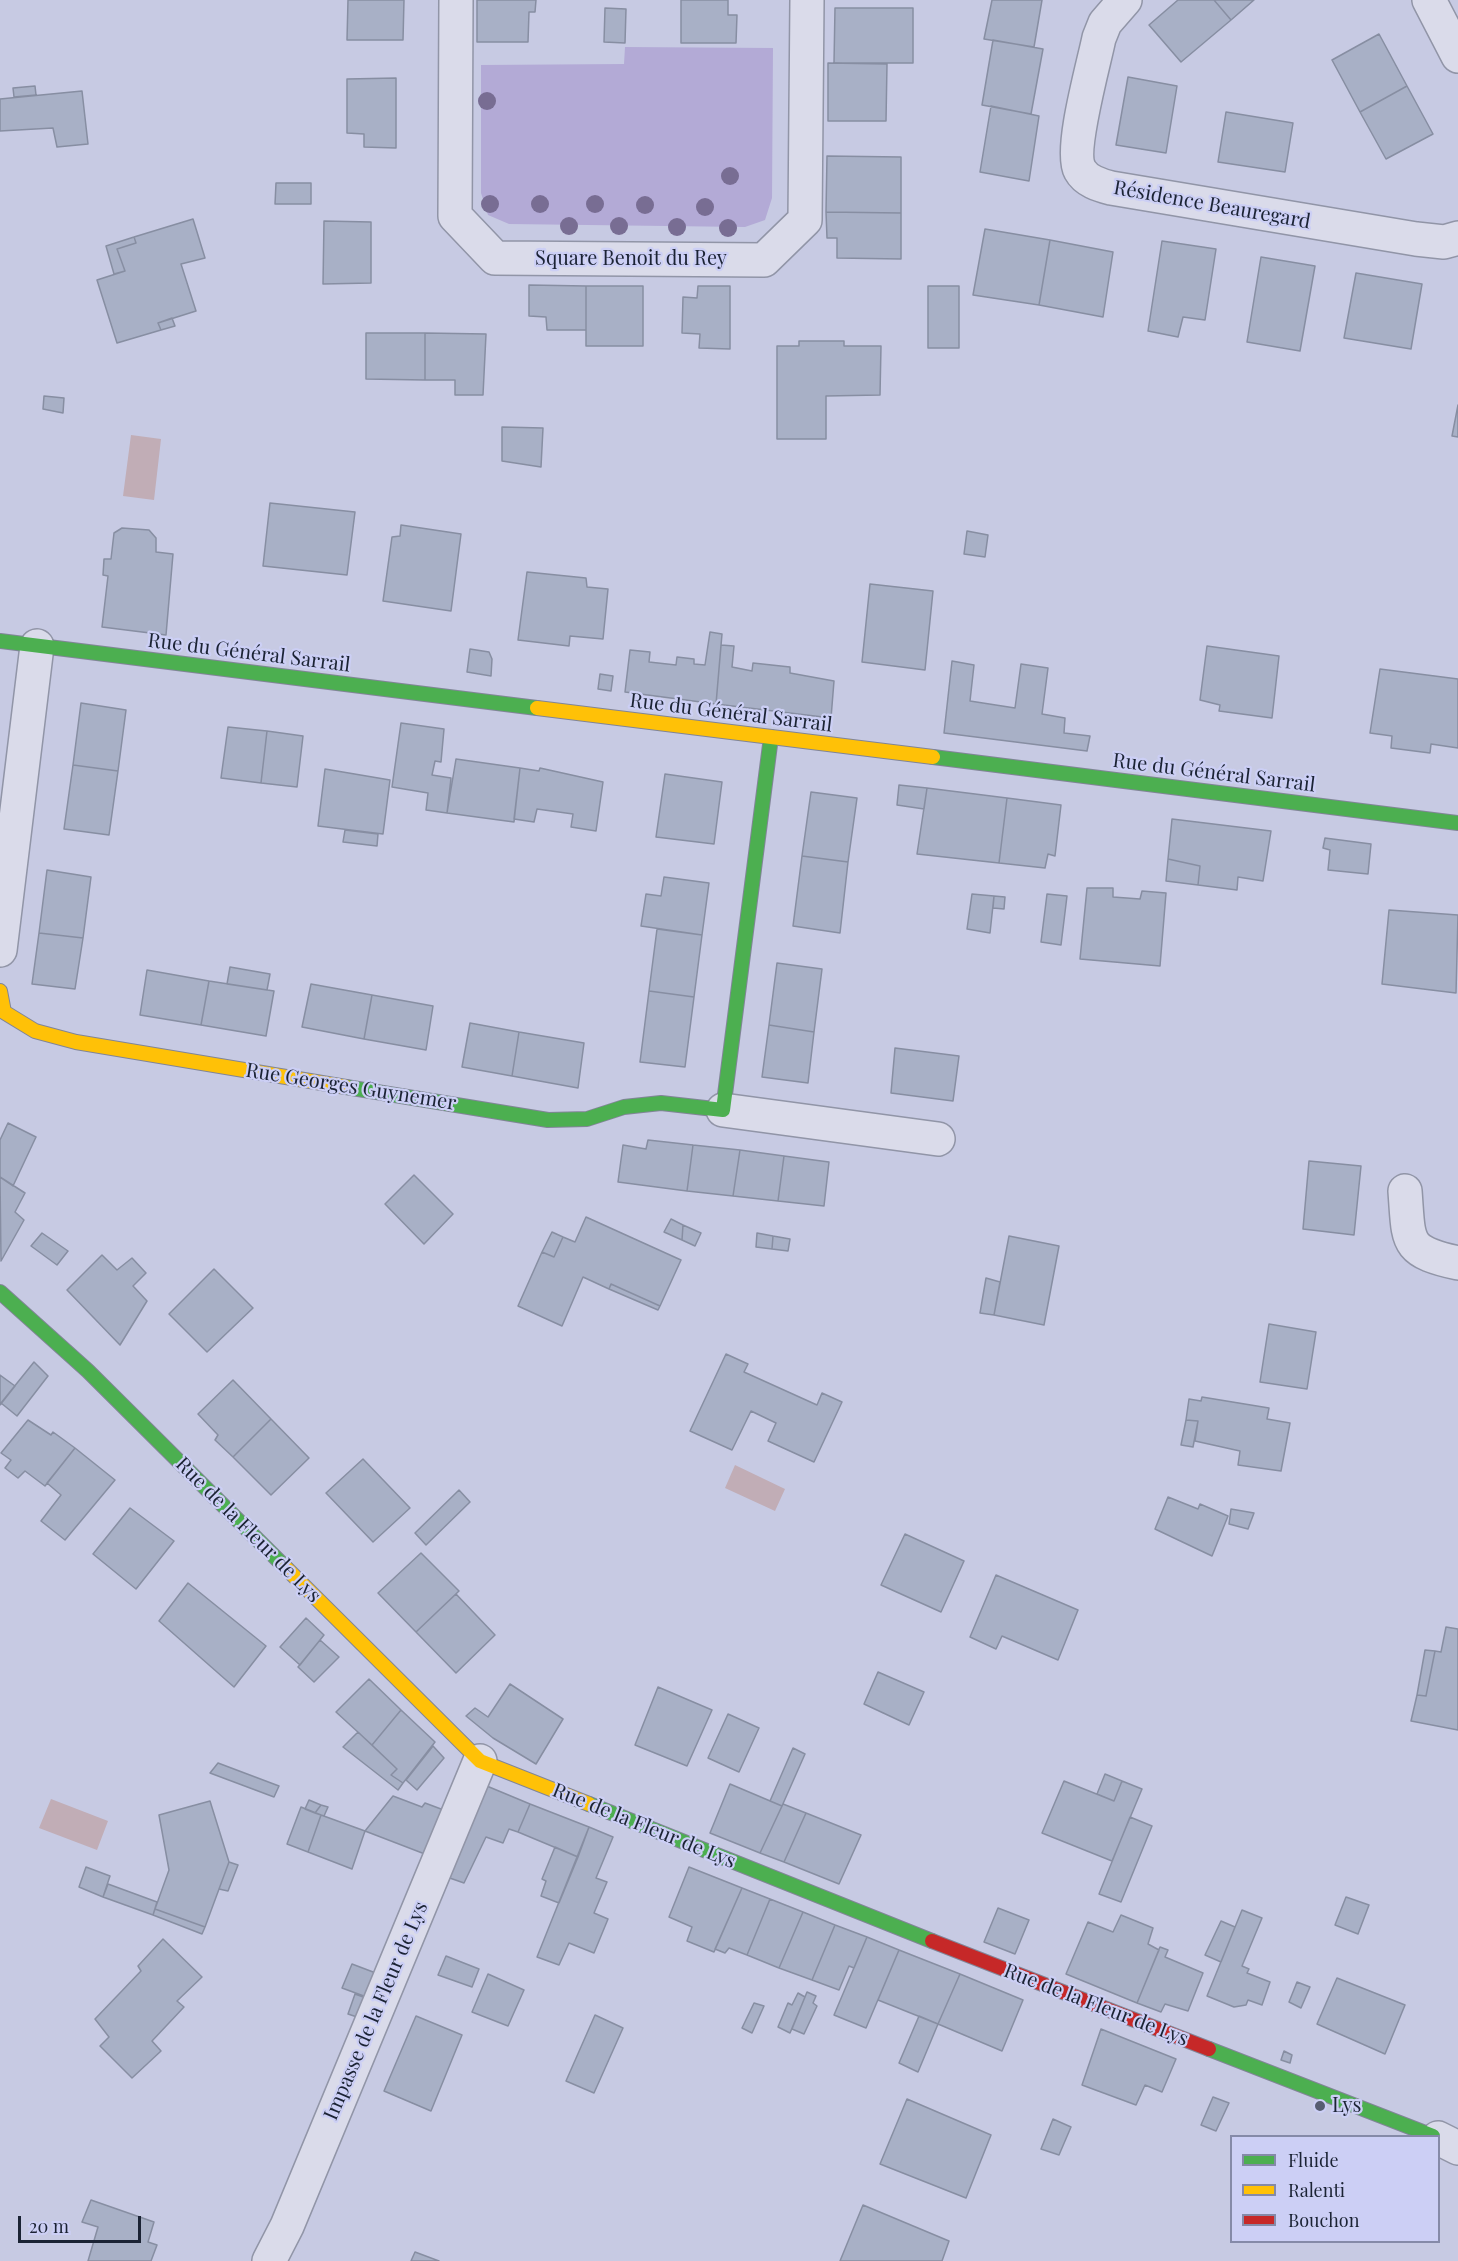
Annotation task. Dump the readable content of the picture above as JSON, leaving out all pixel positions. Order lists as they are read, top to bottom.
{
  "streets": {
    "street": [
      "Résidence Beauregard",
      "Square Benoit du Rey",
      "Rue du Général Sarrail",
      "Rue Georges Guynemer",
      "Rue de la Fleur de Lys",
      "Impasse de la Fleur de Lys"
    ]
  },
  "crossings": [
    ["Rue de la Fleur de Lys", "Impasse de la Fleur de Lys"]
  ],
  "places": ["Lys"],
  "legend": ["Fluide", "Ralenti", "Bouchon"],
  "scale_bar": "20 m"
}
